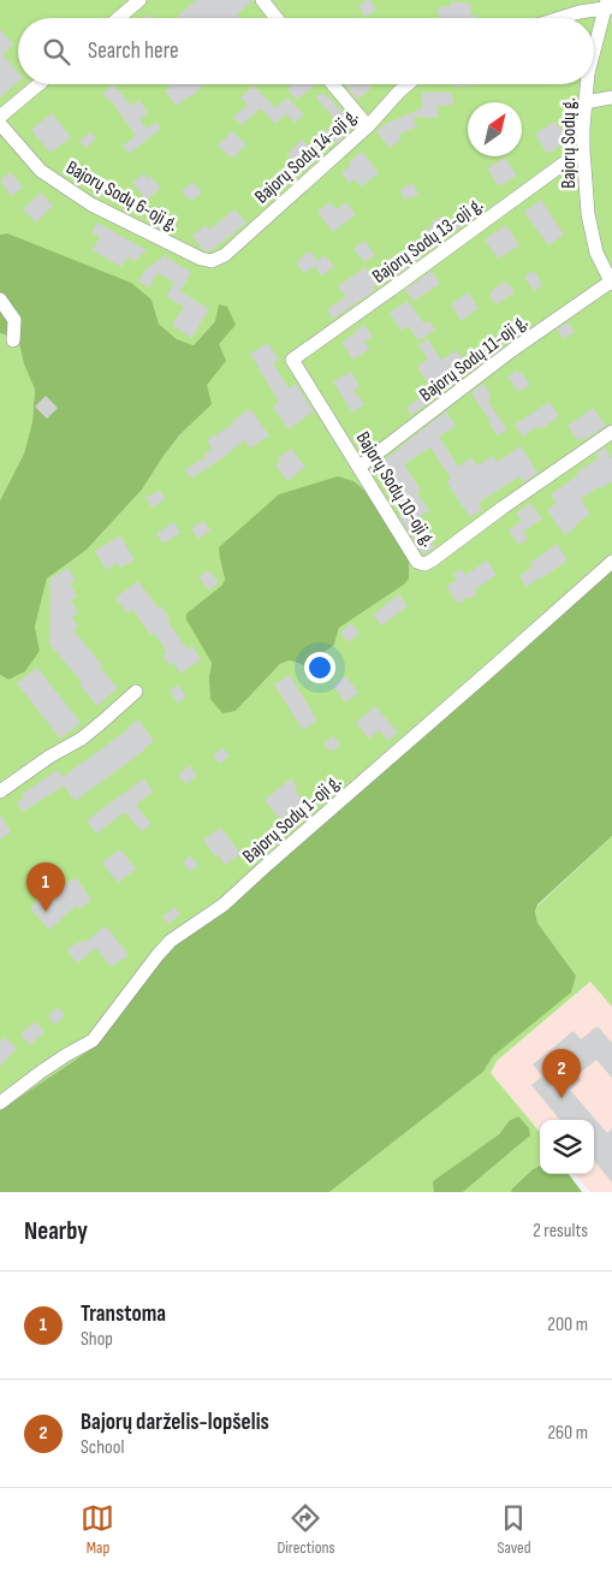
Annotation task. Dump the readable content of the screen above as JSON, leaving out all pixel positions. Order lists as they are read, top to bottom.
{
  "streets": {
    "street": [
      "Bajorų Sodų g.",
      "Bajorų Sodų 14-oji g.",
      "Bajorų Sodų 6-oji g.",
      "Bajorų Sodų 13-oji g.",
      "Bajorų Sodų 11-oji g.",
      "Bajorų Sodų 10-oji g.",
      "Bajorų Sodų 1-oji g."
    ]
  },
  "crossings": [
    ["Bajorų Sodų g.", "Bajorų Sodų 13-oji g."],
    ["Bajorų Sodų g.", "Bajorų Sodų 11-oji g."],
    ["Bajorų Sodų 14-oji g.", "Bajorų Sodų 6-oji g."],
    ["Bajorų Sodų 13-oji g.", "Bajorų Sodų 10-oji g."],
    ["Bajorų Sodų 11-oji g.", "Bajorų Sodų 10-oji g."]
  ],
  "north": "top right",
  "page": {
    "search": "Search here",
    "pins": ["1", "2"],
    "heading": ["Nearby", "2 results"],
    "list": [
      {
        "mark": "1",
        "name": "Transtoma",
        "note": "Shop",
        "value": "200 m"
      },
      {
        "mark": "2",
        "name": "Bajorų darželis-lopšelis",
        "note": "School",
        "value": "260 m"
      }
    ],
    "nav": ["Map", "Directions", "Saved"]
  }
}
